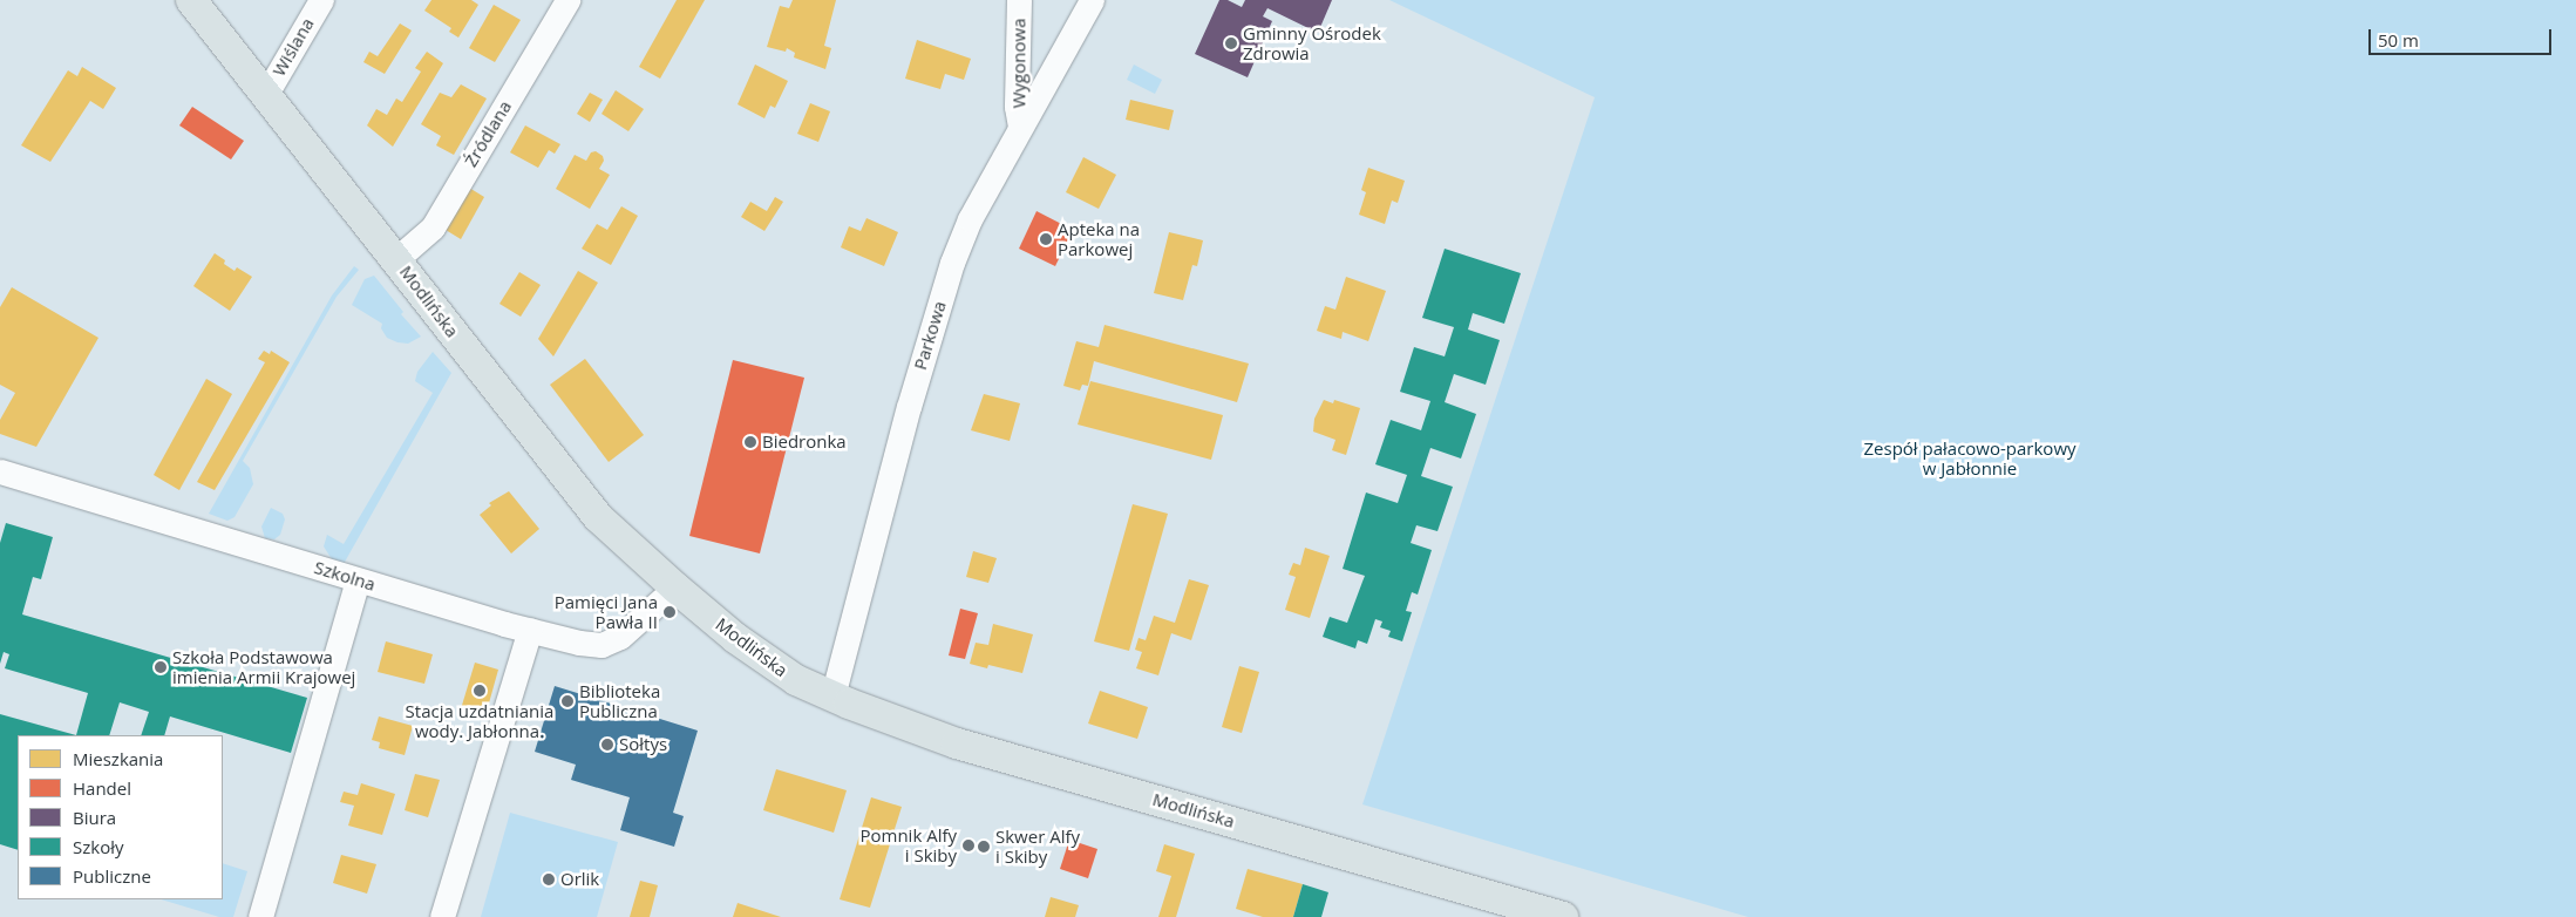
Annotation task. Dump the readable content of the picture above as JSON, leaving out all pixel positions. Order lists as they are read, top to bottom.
{
  "streets": {
    "main road": ["Modlińska"],
    "street": [
      "Wiślana",
      "Wygonowa",
      "Źródlana",
      "Parkowa",
      "Szkolna"
    ]
  },
  "crossings": [
    ["Wiślana", "Modlińska"],
    ["Wygonowa", "Parkowa"],
    ["Źródlana", "Modlińska"],
    ["Modlińska", "Parkowa"],
    ["Modlińska", "Szkolna"]
  ],
  "parks": ["Zespół pałacowo-parkowy w Jabłonnie"],
  "places": [
    "Gminny Ośrodek Zdrowia",
    "Apteka na Parkowej",
    "Biedronka",
    "Pamięci Jana Pawła II",
    "Szkoła Podstawowa imienia Armii Krajowej",
    "Stacja uzdatniania wody. Jabłonna.",
    "Biblioteka Publiczna",
    "Sołtys",
    "Pomnik Alfy i Skiby",
    "Skwer Alfy i Skiby",
    "Orlik"
  ],
  "legend": [
    "Mieszkania",
    "Handel",
    "Biura",
    "Szkoły",
    "Publiczne"
  ],
  "scale_bar": "50 m"
}
